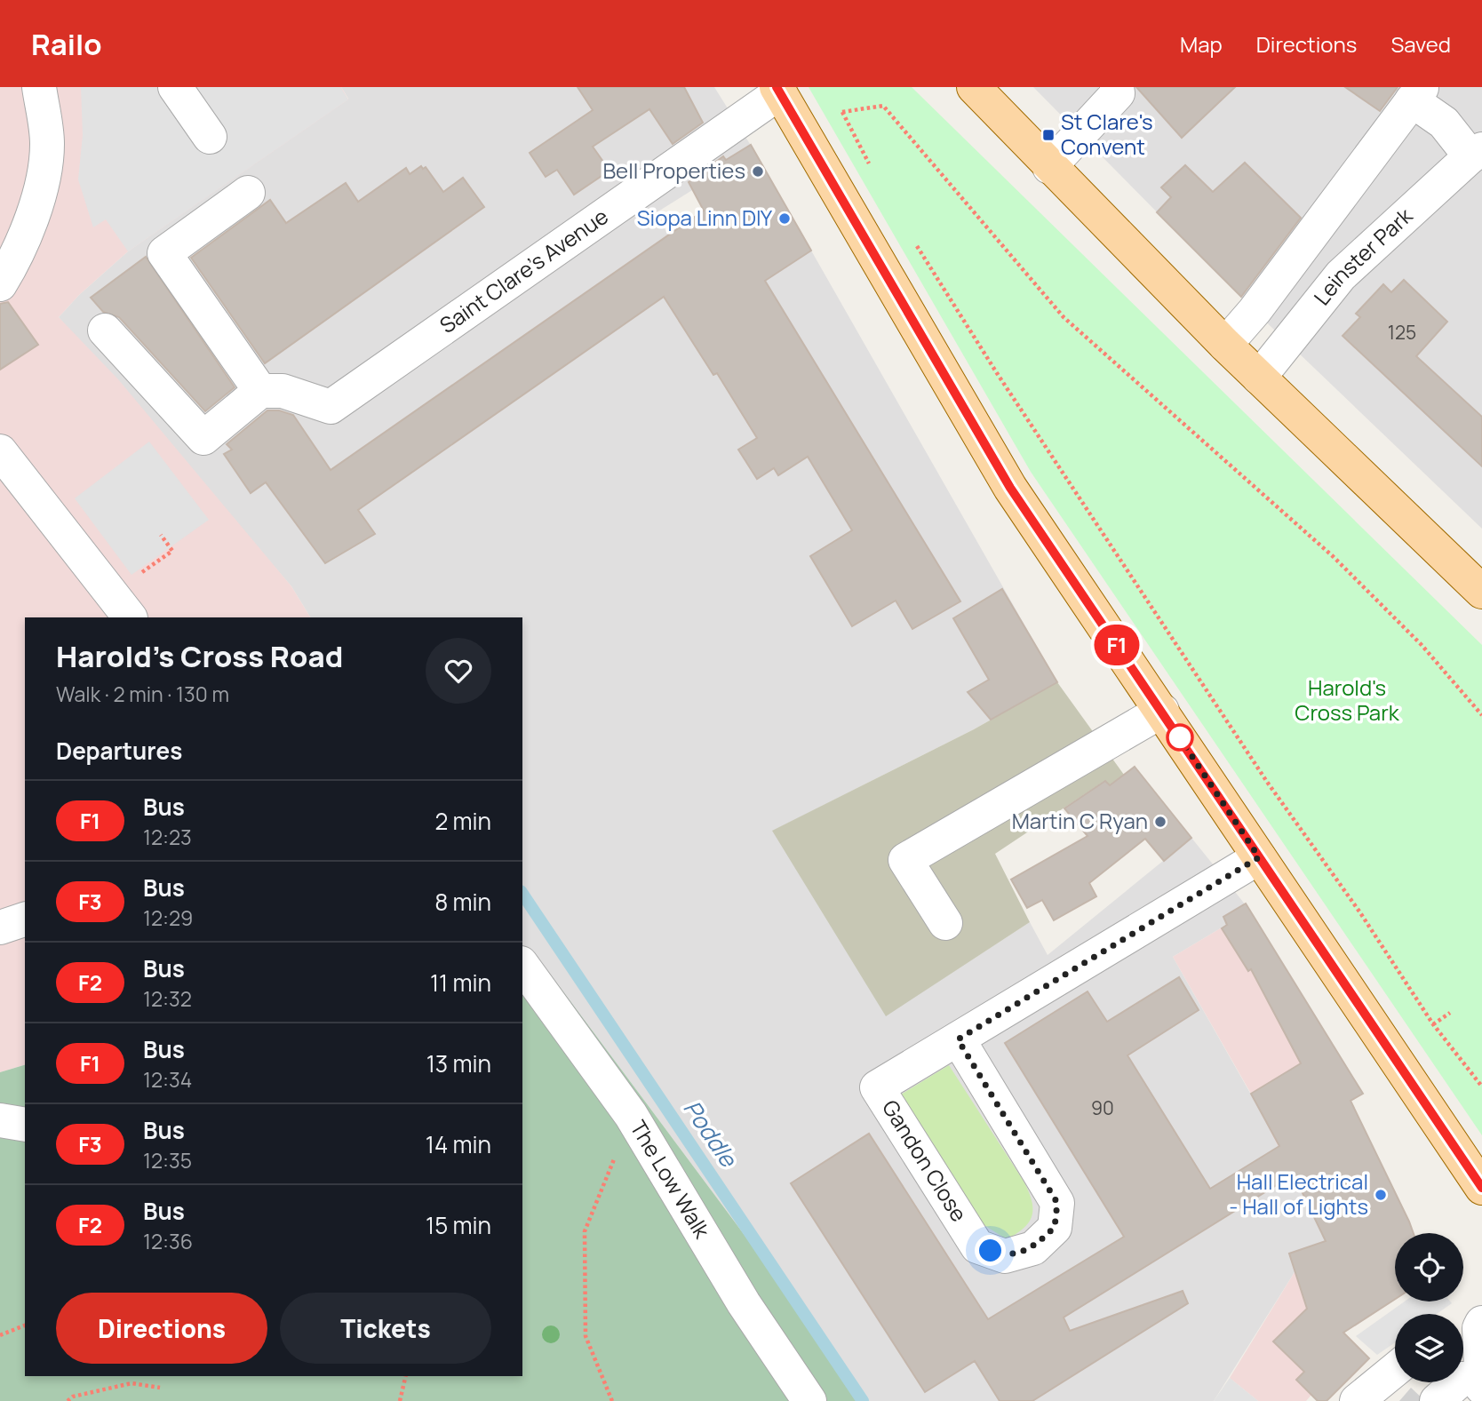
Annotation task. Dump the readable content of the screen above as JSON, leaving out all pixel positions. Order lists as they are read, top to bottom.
{
  "streets": {
    "street": [
      "Leinster Park",
      "Saint Clare's Avenue",
      "Gandon Close",
      "The Low Walk"
    ]
  },
  "water": ["Poddle"],
  "parks": ["Harold's Cross Park"],
  "places": {
    "transit": ["St Clare's Convent"],
    "other": [
      "Bell Properties",
      "Siopa Linn DIY",
      "Martin C Ryan",
      "Hall Electrical - Hall of Lights"
    ]
  },
  "lines": ["bus line F1"],
  "house_numbers": ["125", "90"],
  "page": {
    "header": "Railo",
    "nav": ["Map", "Directions", "Saved"],
    "on_map": "F1",
    "heading": [
      ["Harold's Cross Road", "Walk · 2 min · 130 m"],
      "Departures"
    ],
    "list": [
      {
        "mark": "F1",
        "name": "Bus",
        "note": "12:23",
        "value": "2 min"
      },
      {
        "mark": "F3",
        "name": "Bus",
        "note": "12:29",
        "value": "8 min"
      },
      {
        "mark": "F2",
        "name": "Bus",
        "note": "12:32",
        "value": "11 min"
      },
      {
        "mark": "F1",
        "name": "Bus",
        "note": "12:34",
        "value": "13 min"
      },
      {
        "mark": "F3",
        "name": "Bus",
        "note": "12:35",
        "value": "14 min"
      },
      {
        "mark": "F2",
        "name": "Bus",
        "note": "12:36",
        "value": "15 min"
      }
    ],
    "buttons": ["Directions", "Tickets"]
  }
}
